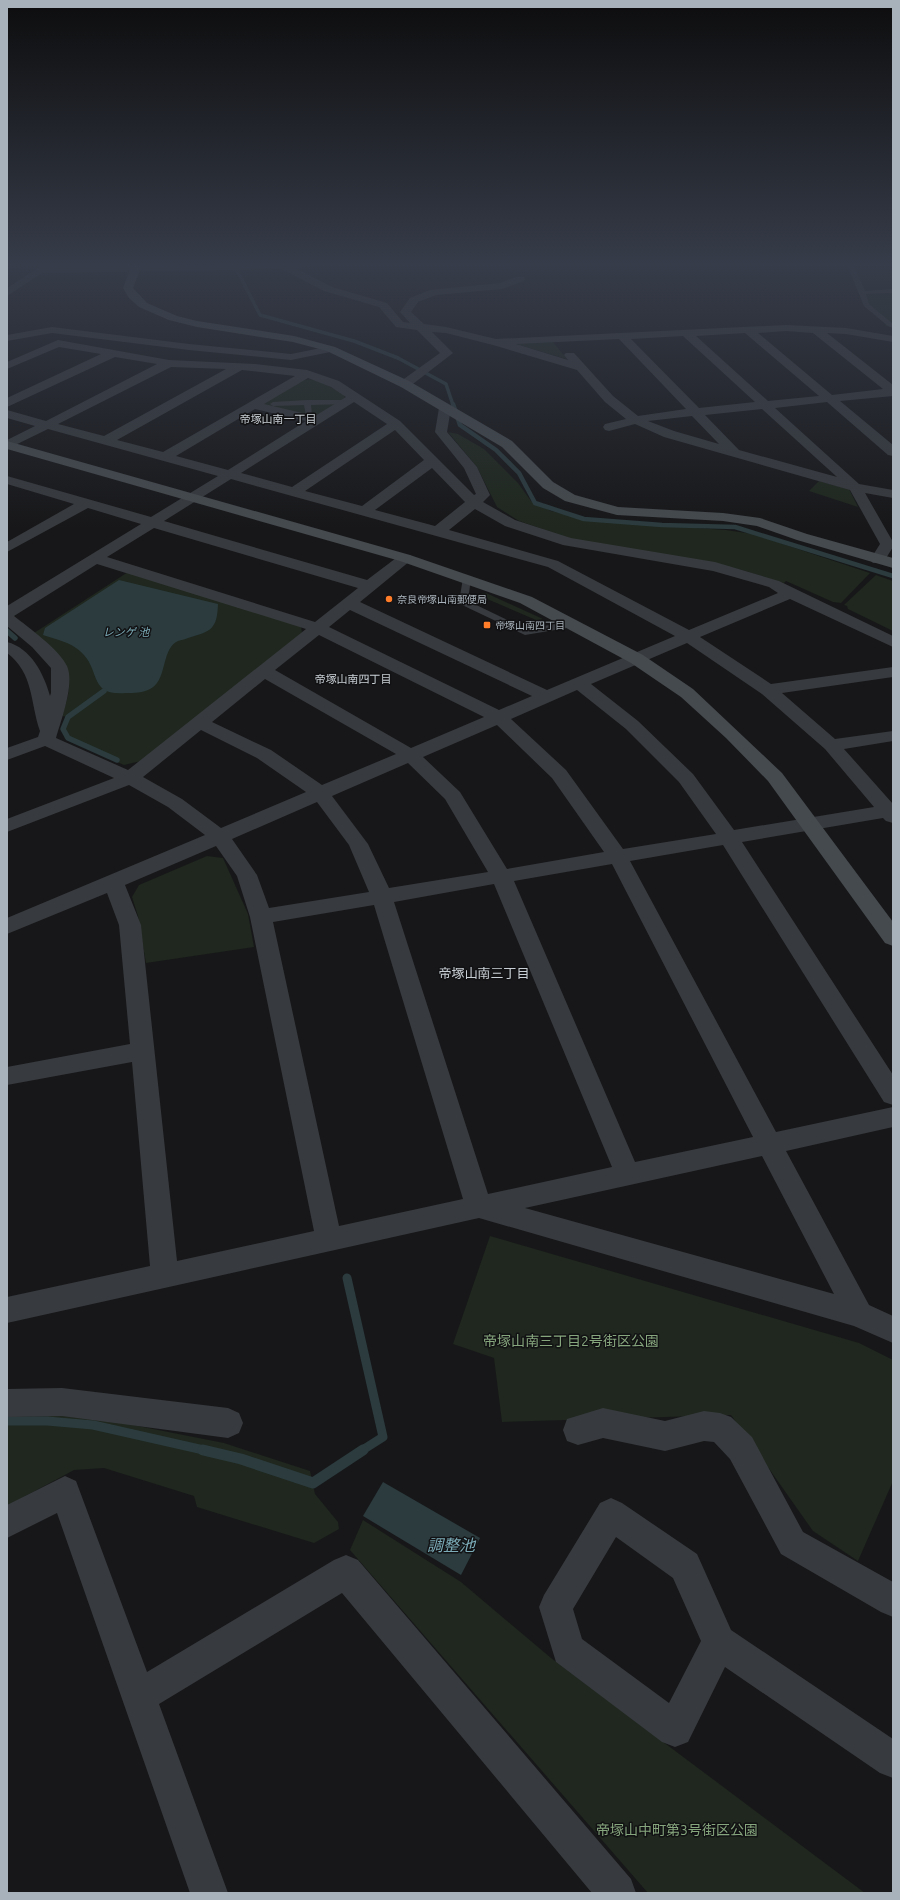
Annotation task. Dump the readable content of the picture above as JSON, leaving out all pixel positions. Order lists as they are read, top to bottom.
{
  "districts": ["帝塚山南一丁目", "帝塚山南四丁目", "帝塚山南三丁目"],
  "water": ["レンゲ 池", "調整池"],
  "parks": ["帝塚山南三丁目2号街区公園", "帝塚山中町第3号街区公園"],
  "places": {
    "other": ["奈良帝塚山南郵便局"],
    "transit": ["帝塚山南四丁目"]
  }
}
